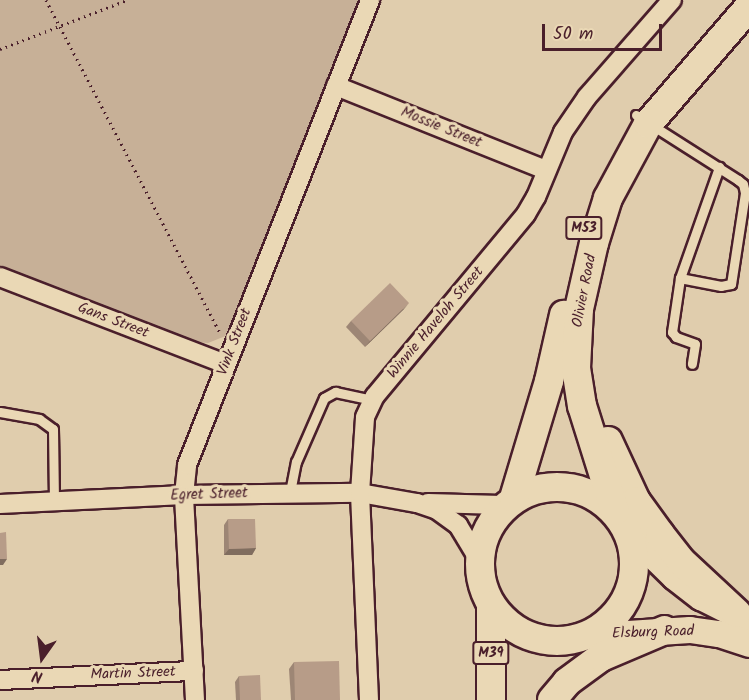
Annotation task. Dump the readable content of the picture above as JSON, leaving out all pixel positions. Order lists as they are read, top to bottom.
{
  "streets": {
    "main road": [
      "M53",
      "Olivier Road",
      "Elsburg Road",
      "M39"
    ],
    "street": [
      "Mossie Street",
      "Gans Street",
      "Winnie Haveloh Street",
      "Vink Street",
      "Egret Street",
      "Martin Street"
    ]
  },
  "crossings": [
    ["Mossie Street", "Winnie Haveloh Street"],
    ["Mossie Street", "Vink Street"],
    ["M53", "Olivier Road"],
    ["M53", "Elsburg Road"],
    ["M53", "M39"],
    ["Olivier Road", "Elsburg Road"],
    ["Olivier Road", "M39"],
    ["Gans Street", "Vink Street"],
    ["Winnie Haveloh Street", "Egret Street"],
    ["Vink Street", "Egret Street"],
    ["Vink Street", "Martin Street"],
    ["Elsburg Road", "M39"]
  ],
  "scale_bar": "50 m",
  "north": "bottom"
}
